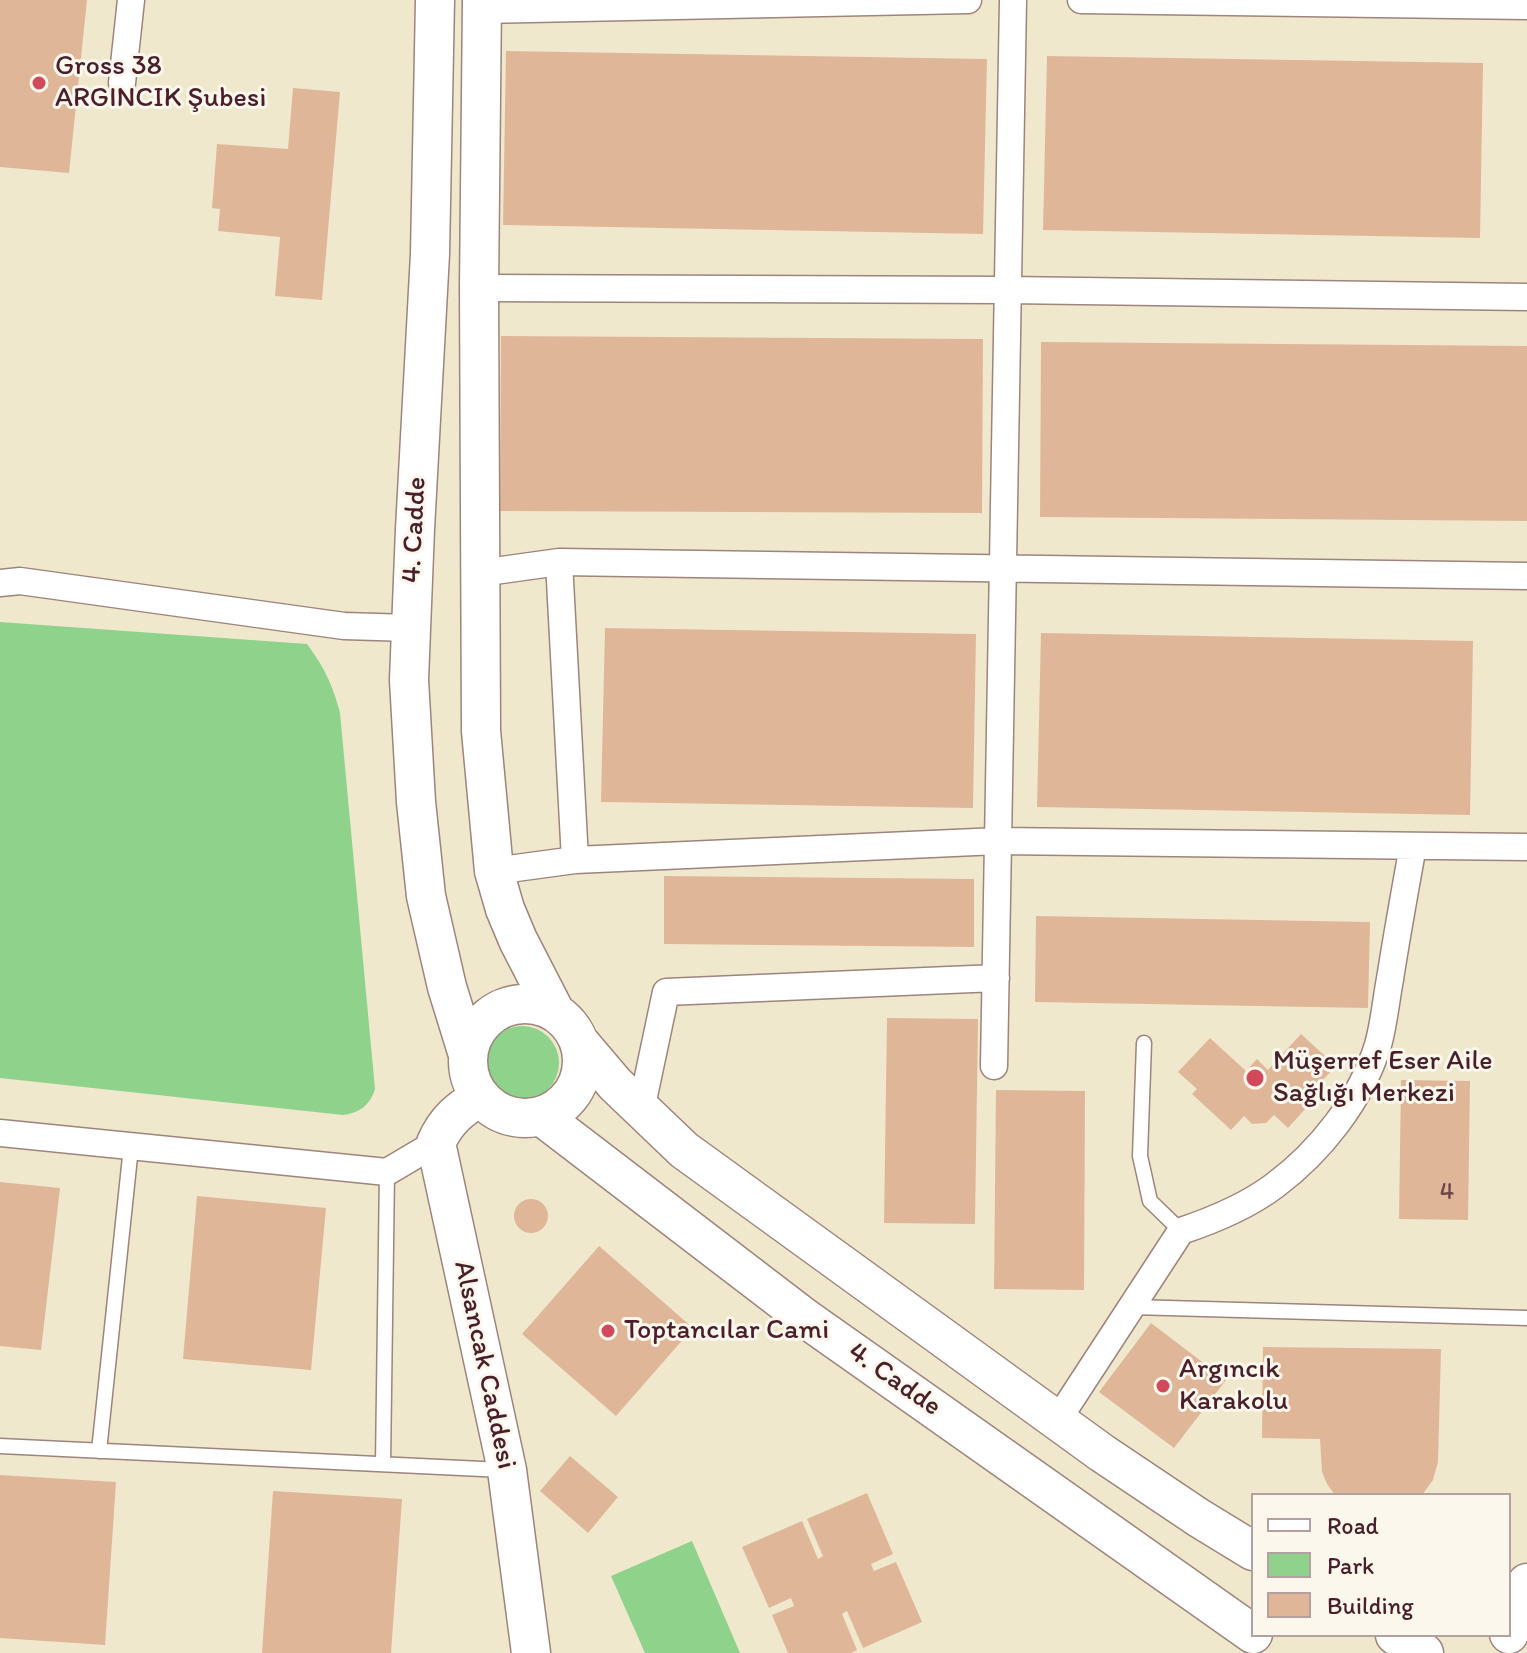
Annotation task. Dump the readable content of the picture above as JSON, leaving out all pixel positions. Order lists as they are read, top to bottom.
{
  "streets": {
    "main road": ["4. Cadde", "Alsancak Caddesi"]
  },
  "places": [
    "Gross 38 ARGINCIK Şubesi",
    "Müşerref Eser Aile Sağlığı Merkezi",
    "Toptancılar Cami",
    "Argıncık Karakolu"
  ],
  "house_numbers": ["4"],
  "legend": ["Road", "Park", "Building"]
}
